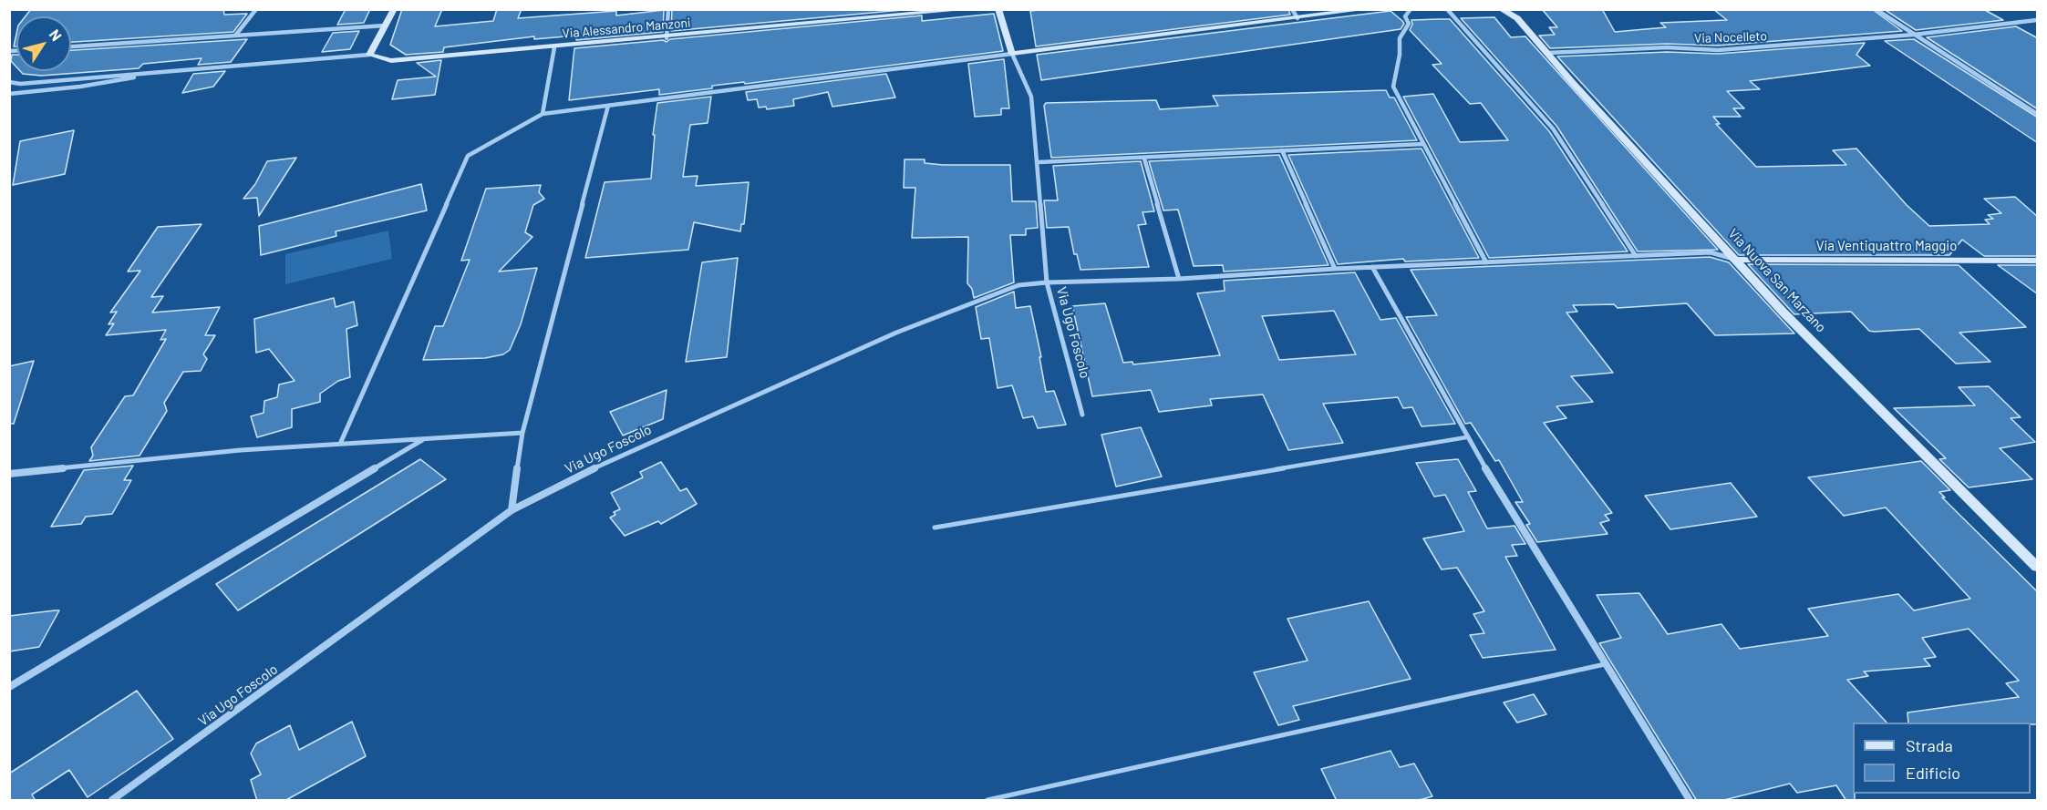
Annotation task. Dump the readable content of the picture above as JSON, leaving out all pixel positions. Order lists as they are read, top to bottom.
{
  "streets": {
    "main road": ["Via Alessandro Manzoni", "Via Ventiquattro Maggio", "Via Nuova San Marzano"],
    "street": ["Via Nocelleto", "Via Ugo Foscolo"]
  },
  "crossings": [
    ["Via Nocelleto", "Via Nuova San Marzano"],
    ["Via Ventiquattro Maggio", "Via Nuova San Marzano"]
  ],
  "legend": ["Strada", "Edificio"],
  "north": "top right"
}
